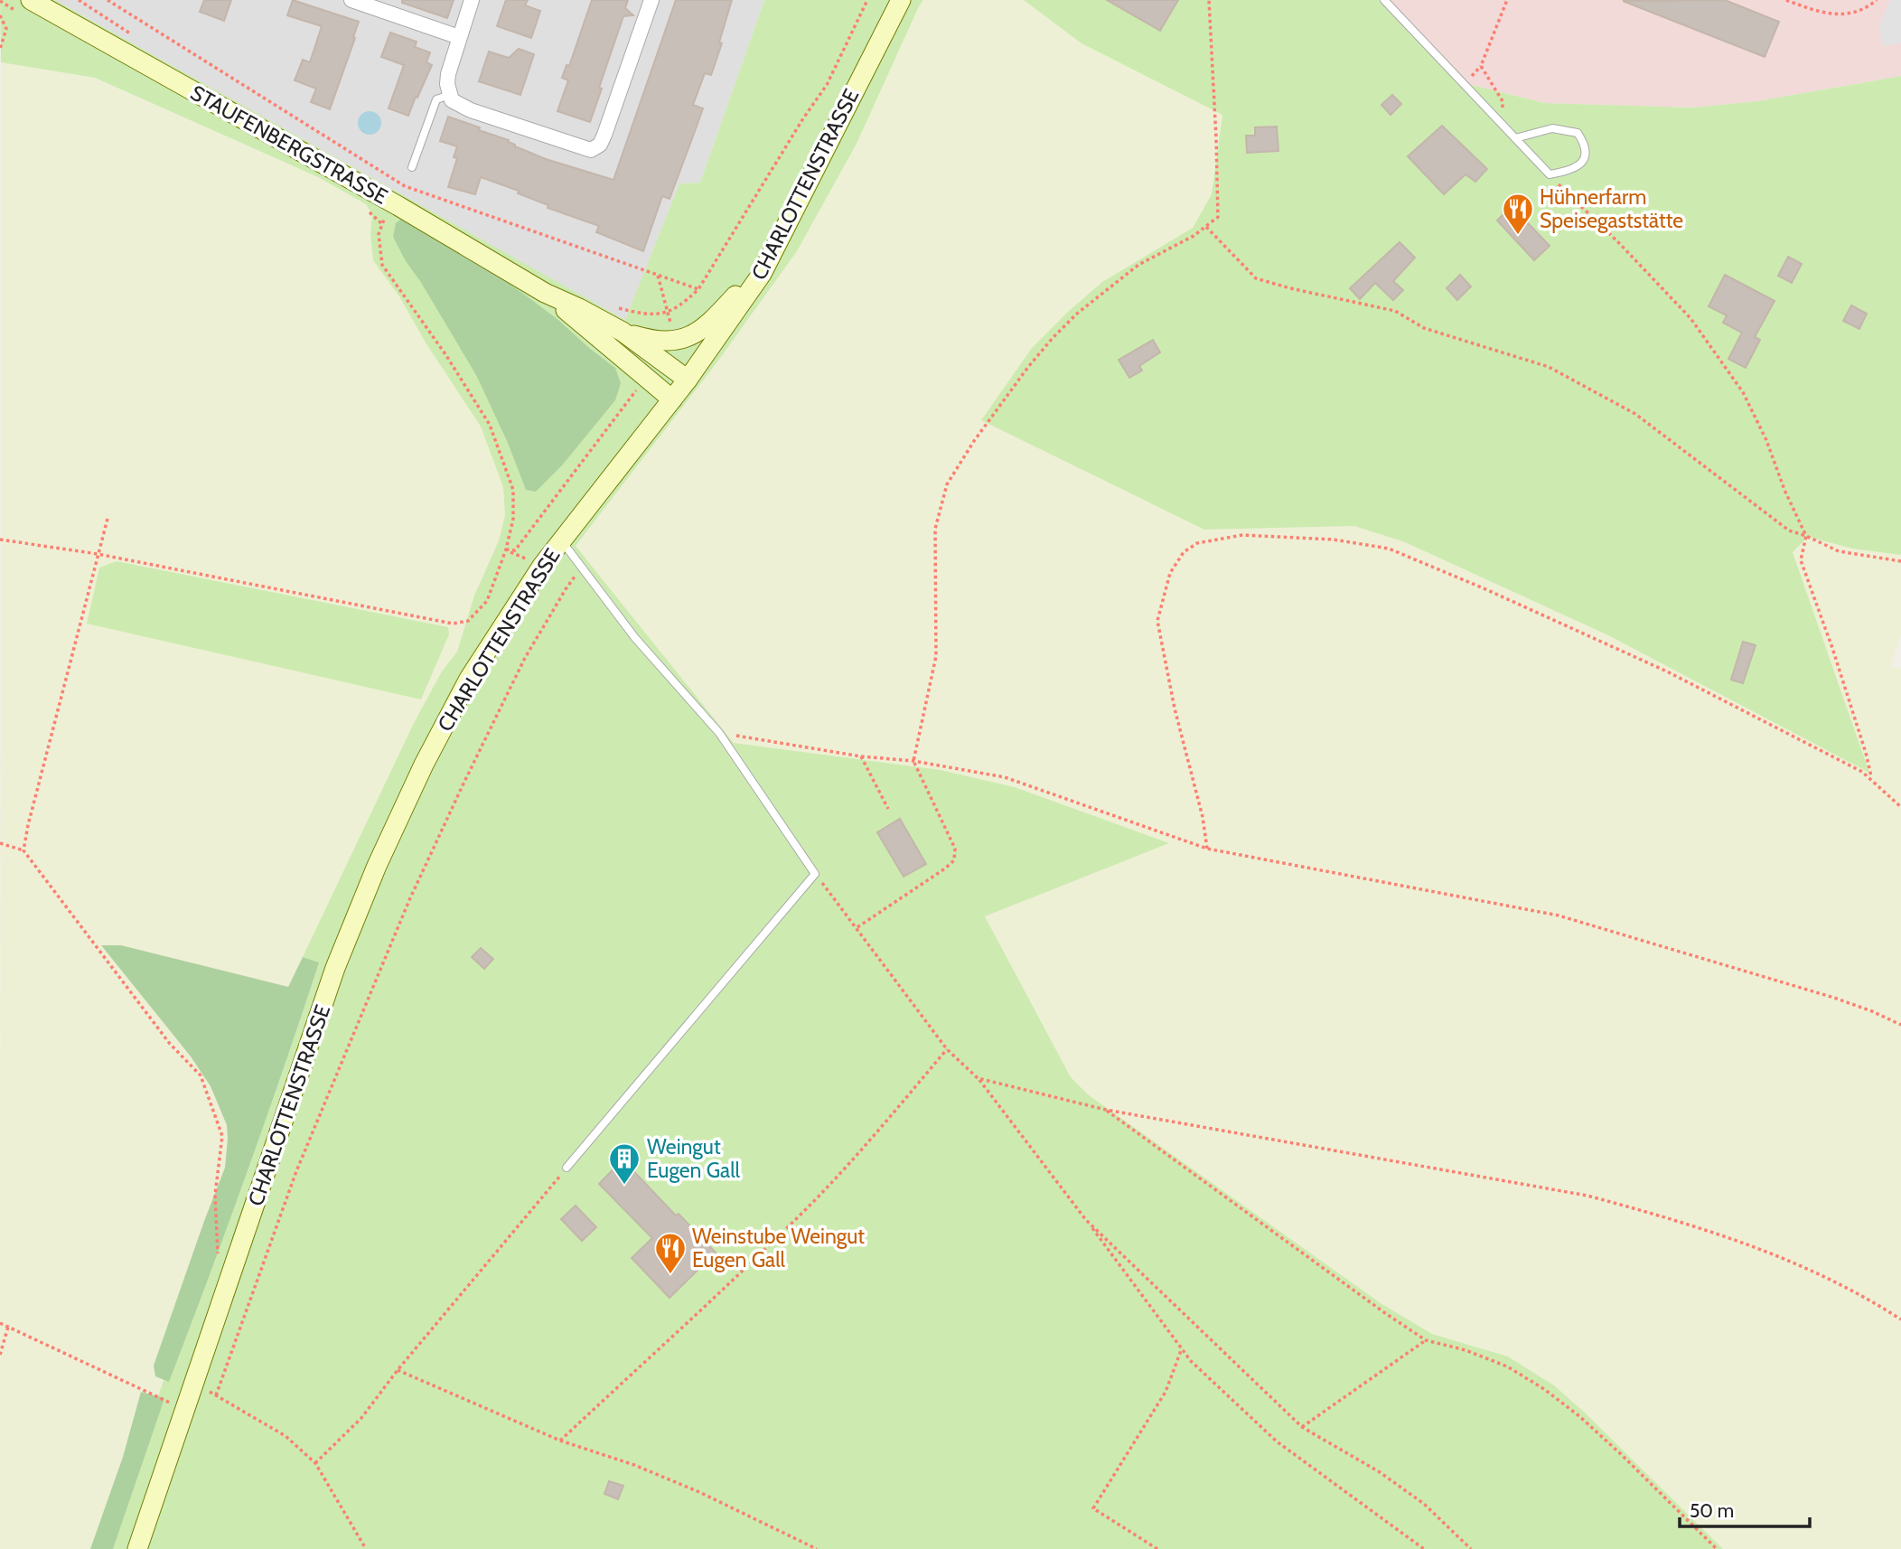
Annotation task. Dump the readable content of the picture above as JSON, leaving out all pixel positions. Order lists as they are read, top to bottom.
{
  "streets": {
    "main road": ["STAUFENBERGSTRASSE", "CHARLOTTENSTRASSE"]
  },
  "crossings": [
    ["STAUFENBERGSTRASSE", "CHARLOTTENSTRASSE"]
  ],
  "places": {
    "restaurant": ["Hühnerfarm Speisegaststätte", "Weinstube Weingut Eugen Gall"],
    "building": ["Weingut Eugen Gall"]
  },
  "scale_bar": "50 m"
}
